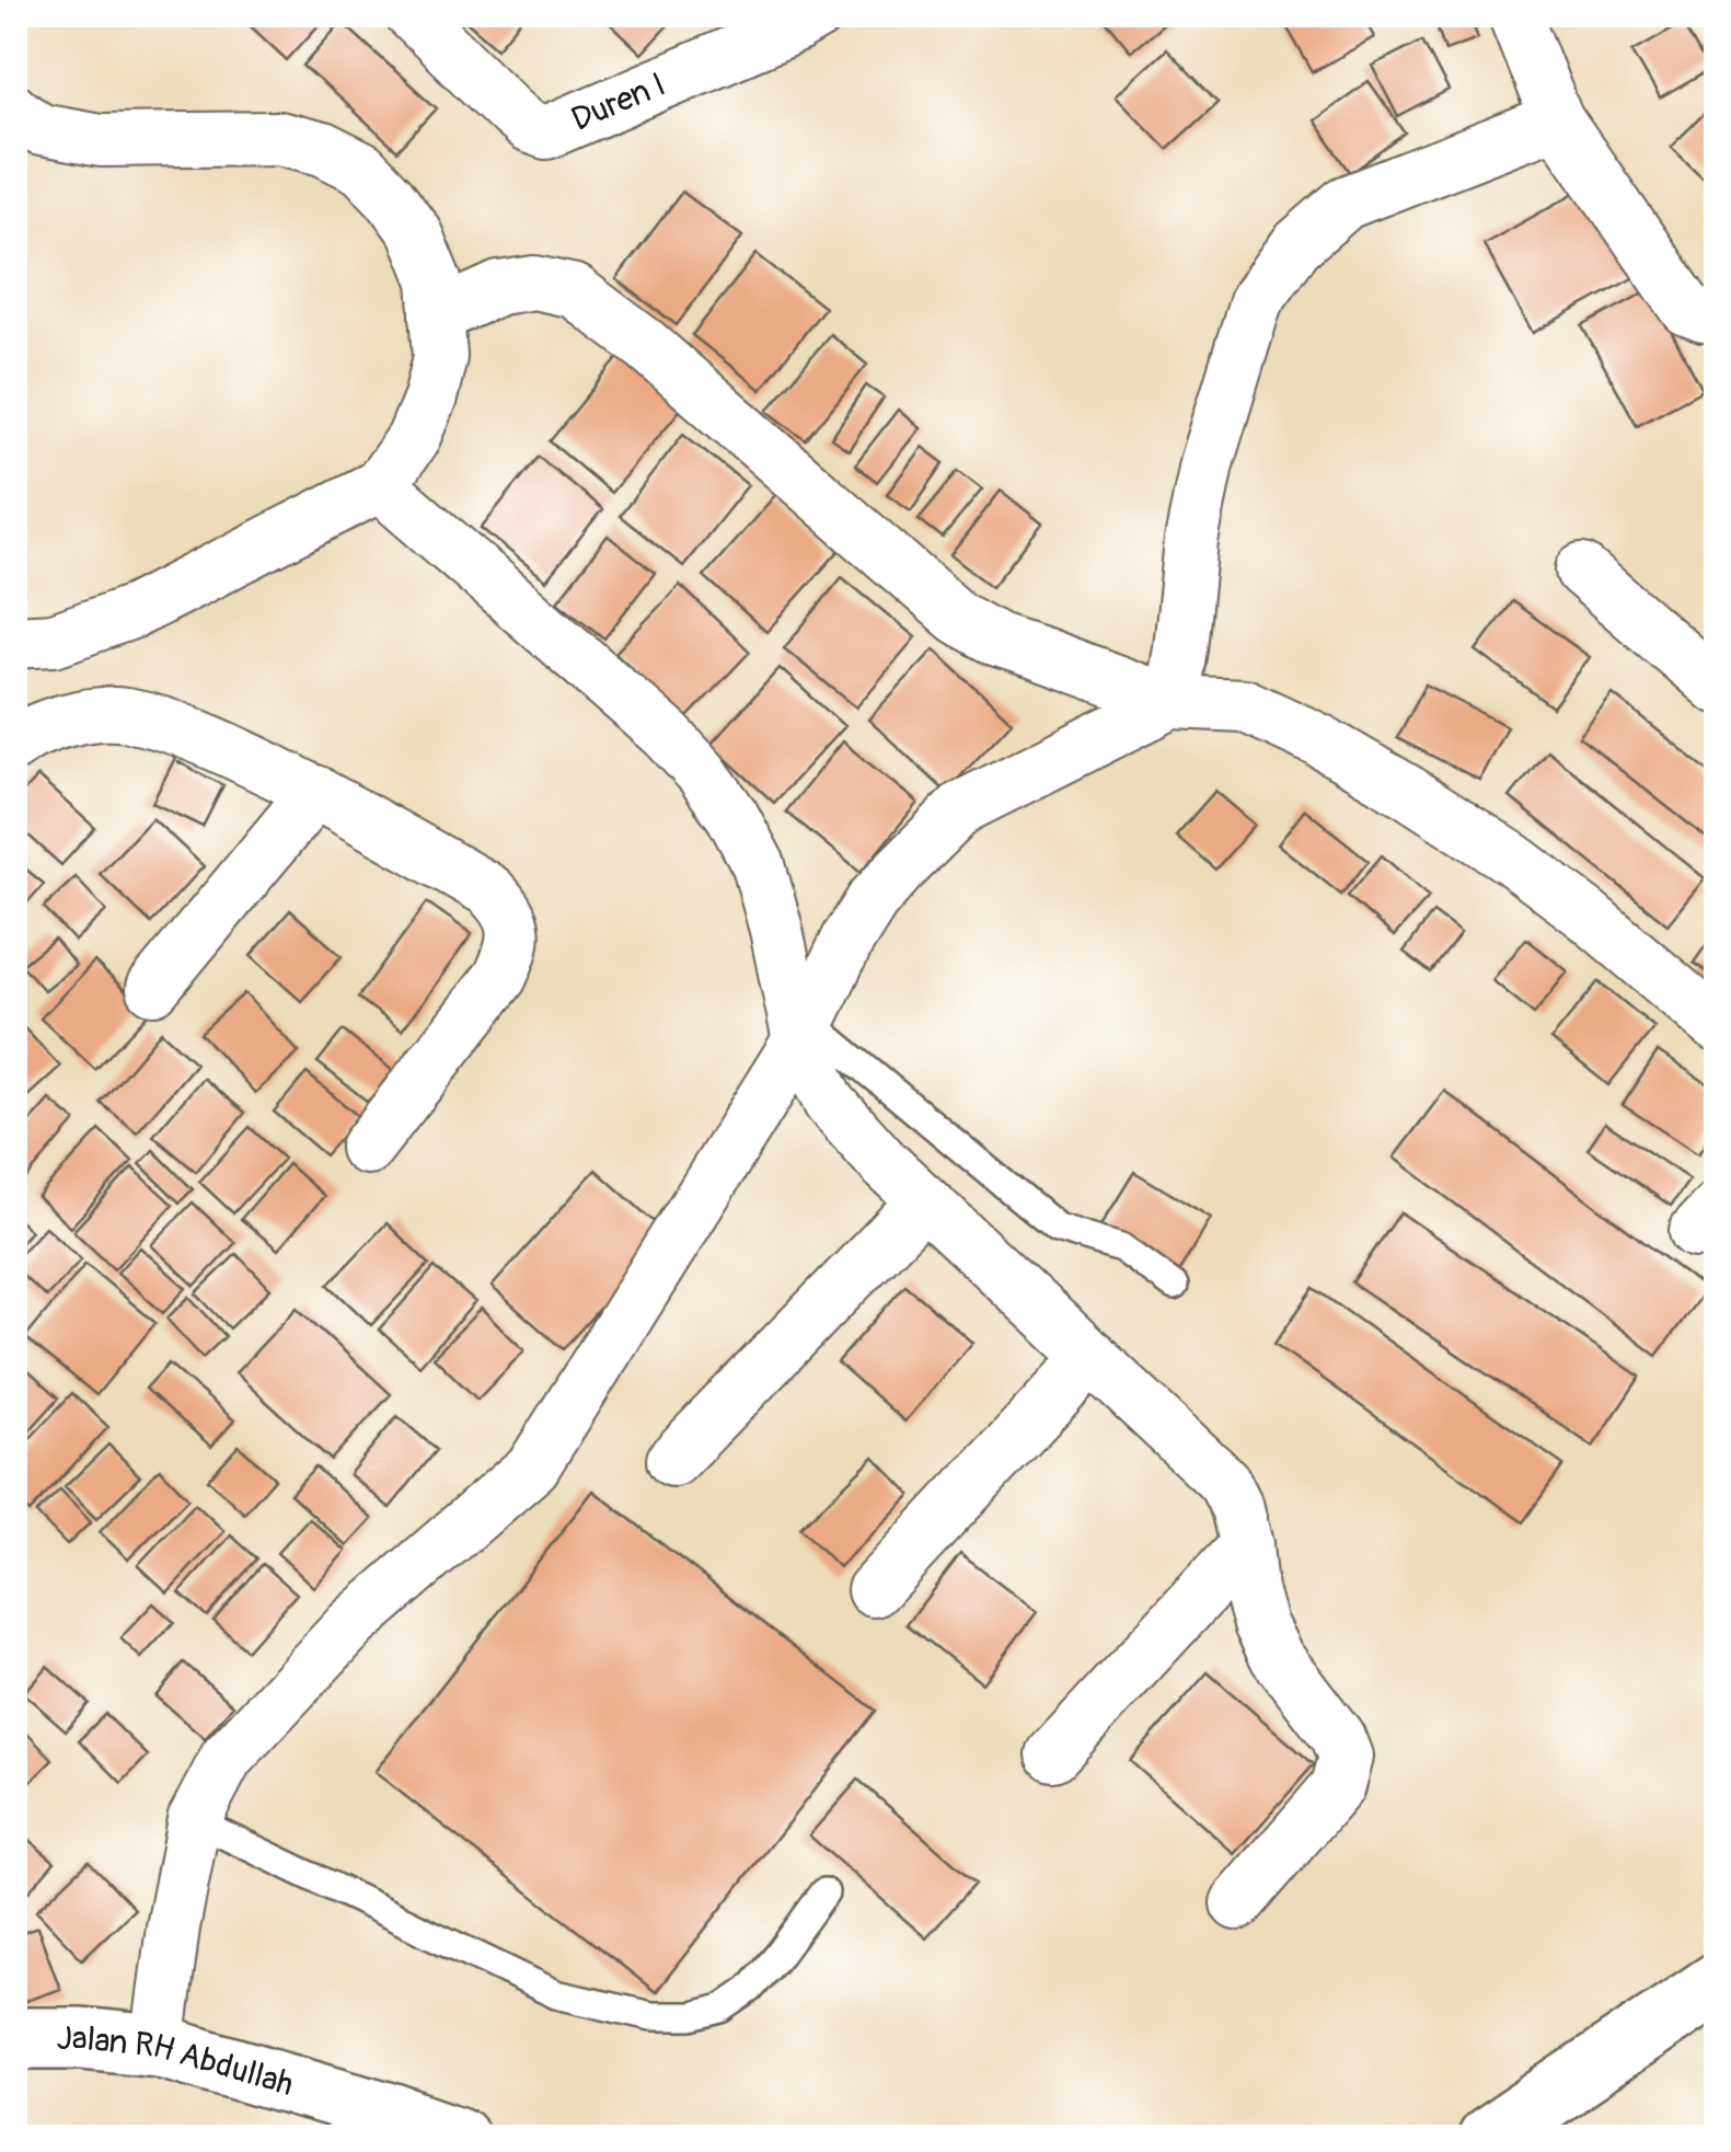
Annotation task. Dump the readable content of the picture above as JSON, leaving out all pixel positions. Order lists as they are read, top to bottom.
{
  "streets": {
    "main road": ["Jalan RH Abdullah"],
    "street": ["Duren I"]
  }
}
